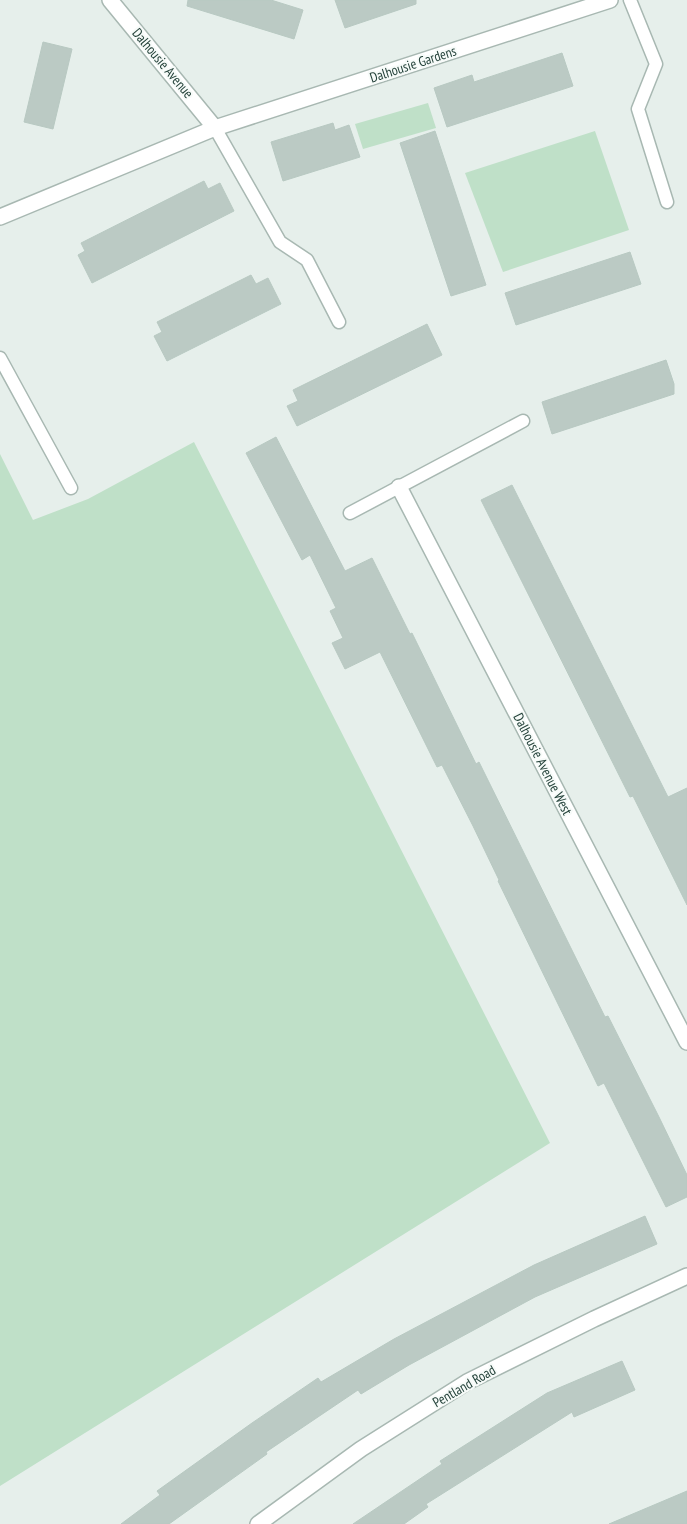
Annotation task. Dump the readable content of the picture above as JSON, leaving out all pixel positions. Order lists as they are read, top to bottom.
{
  "streets": {
    "street": [
      "Dalhousie Avenue",
      "Dalhousie Gardens",
      "Dalhousie Avenue West",
      "Pentland Road"
    ]
  },
  "crossings": [
    ["Dalhousie Avenue", "Dalhousie Gardens"]
  ]
}
